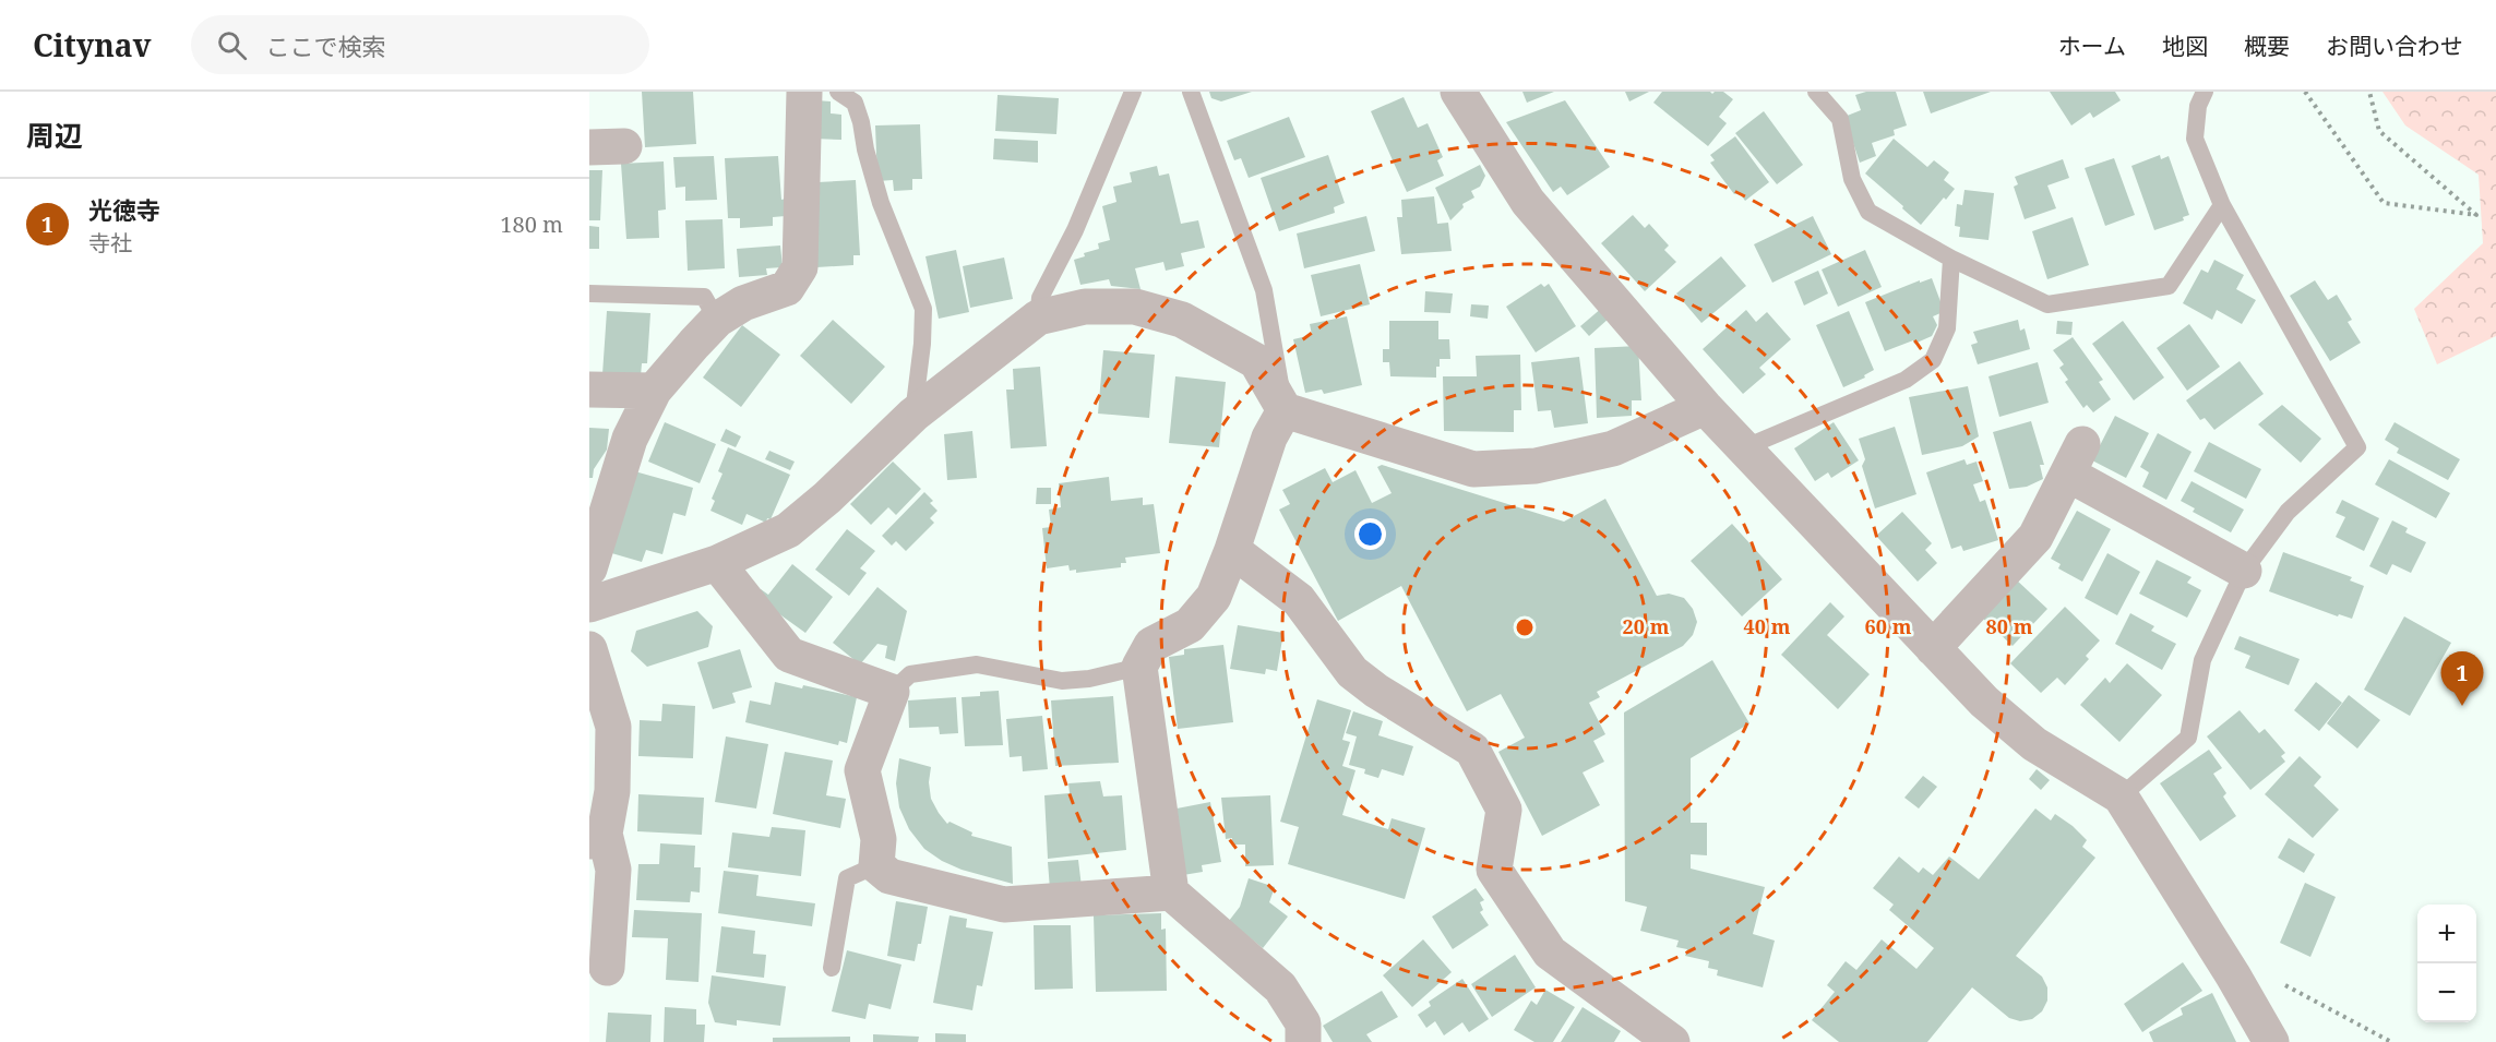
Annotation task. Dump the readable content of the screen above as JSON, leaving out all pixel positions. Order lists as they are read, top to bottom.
{
  "page": {
    "header": "Citynav",
    "search": "ここで検索",
    "nav": [
      "ホーム",
      "地図",
      "概要",
      "お問い合わせ"
    ],
    "heading": "周辺",
    "list": [
      {
        "mark": "1",
        "name": "光徳寺",
        "note": "寺社",
        "value": "180 m"
      }
    ],
    "pins": "1",
    "map_buttons": ["+", "−"]
  },
  "rings": [
    "20 m",
    "40 m",
    "60 m",
    "80 m"
  ]
}
